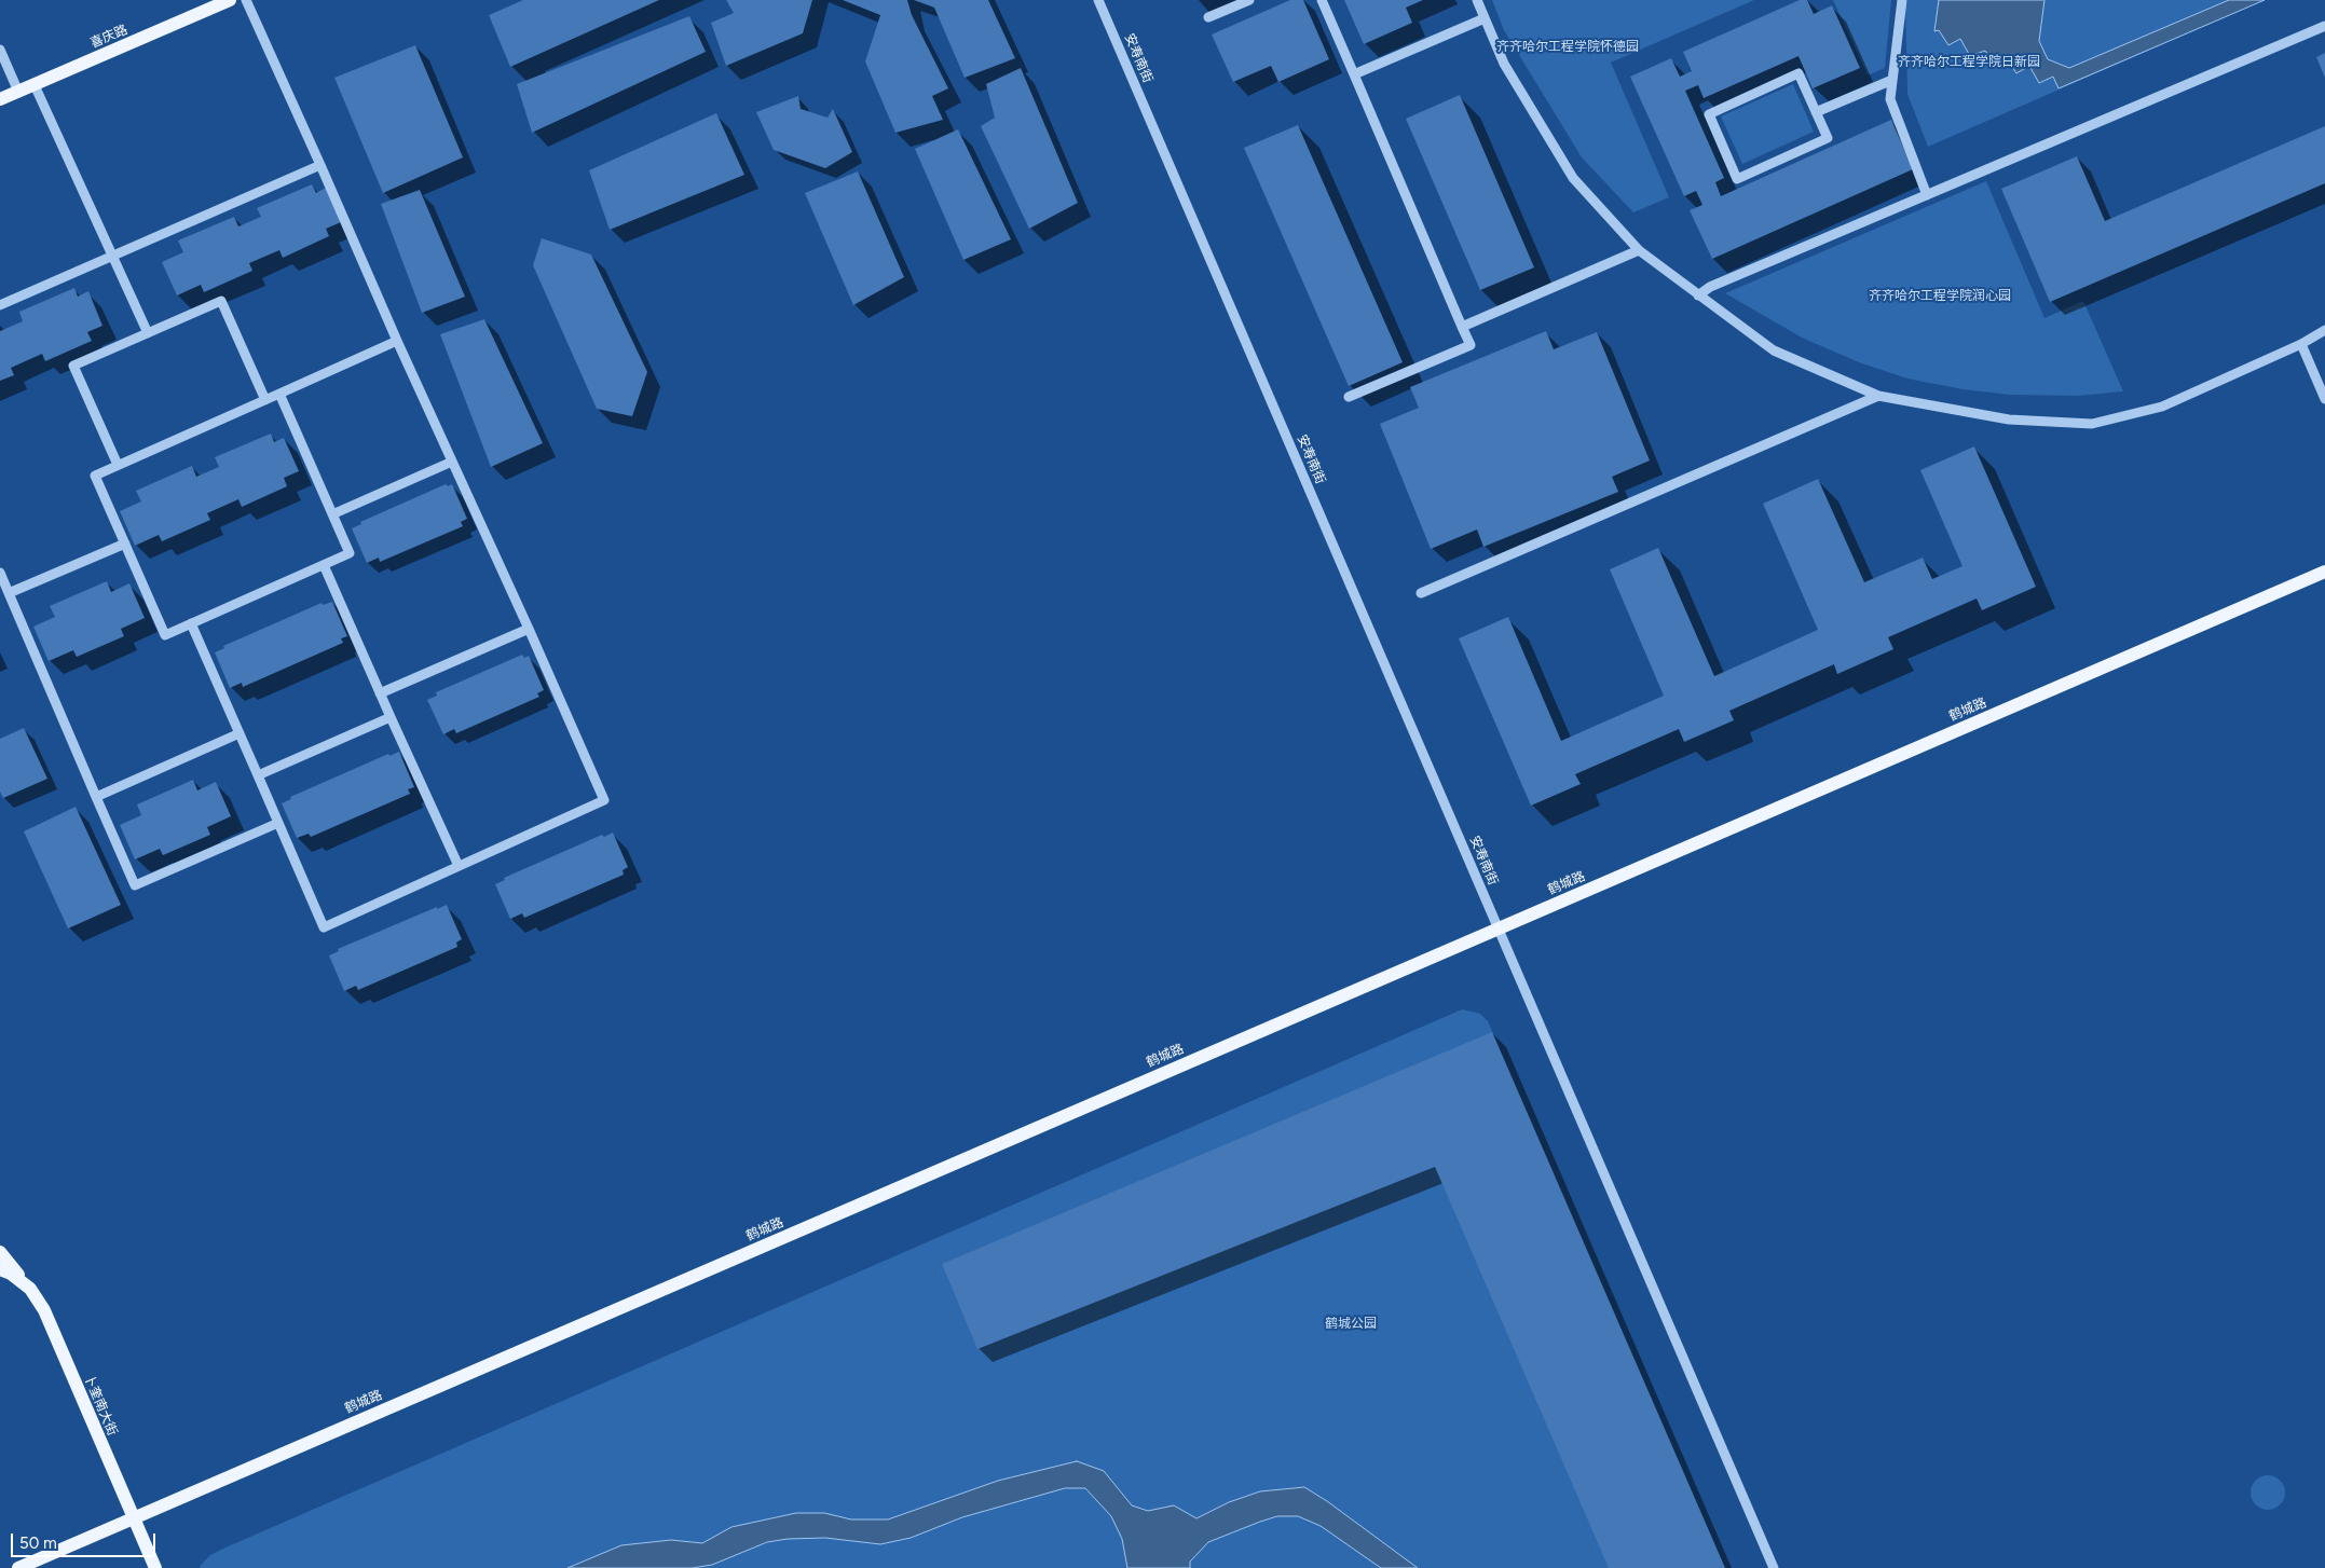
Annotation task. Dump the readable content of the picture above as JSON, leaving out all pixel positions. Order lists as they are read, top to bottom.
{
  "streets": {
    "main road": ["喜庆路", "鹤城路", "卜奎南大街"],
    "street": ["安寿南街"]
  },
  "crossings": [
    ["安寿南街", "鹤城路"],
    ["鹤城路", "卜奎南大街"]
  ],
  "parks": [
    "齐齐哈尔工程学院怀德园",
    "齐齐哈尔工程学院日新园",
    "齐齐哈尔工程学院润心园",
    "鹤城公园"
  ],
  "scale_bar": "50 m"
}
